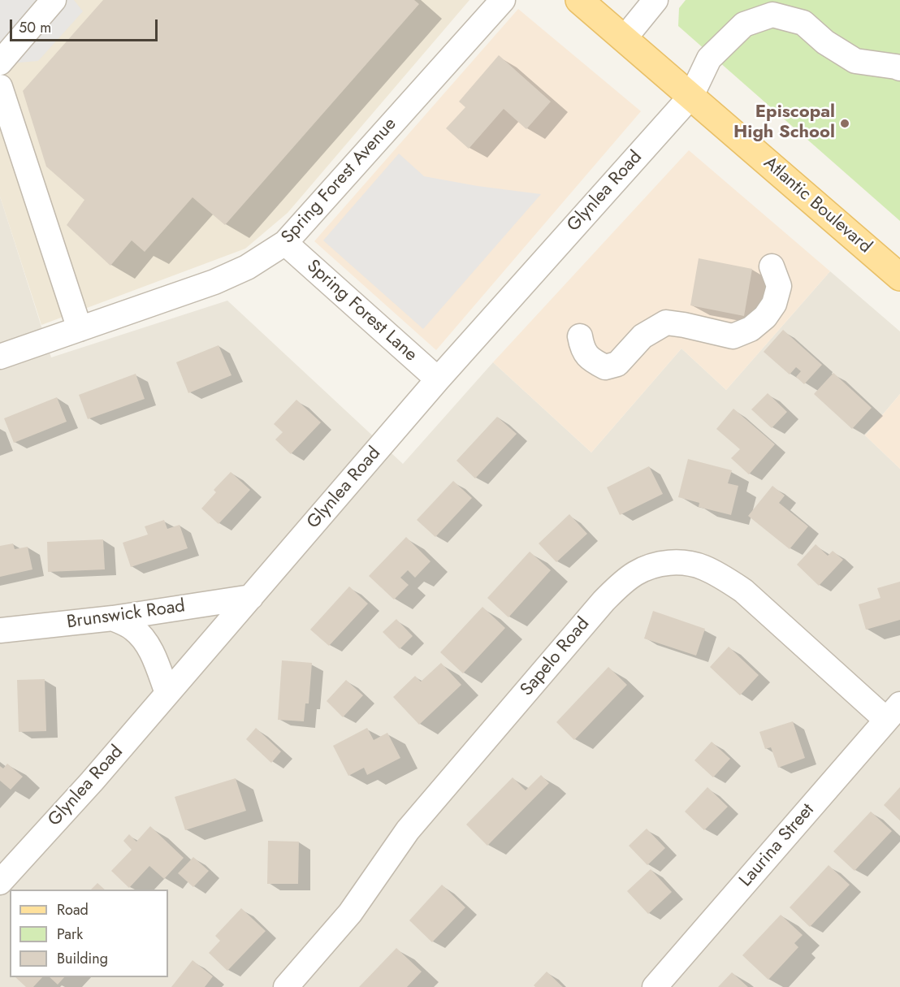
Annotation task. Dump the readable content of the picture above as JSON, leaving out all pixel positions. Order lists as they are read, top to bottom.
{
  "streets": {
    "main road": ["Atlantic Boulevard"],
    "street": [
      "Spring Forest Avenue",
      "Glynlea Road",
      "Spring Forest Lane",
      "Brunswick Road",
      "Sapelo Road",
      "Laurina Street"
    ]
  },
  "crossings": [
    ["Spring Forest Avenue", "Spring Forest Lane"],
    ["Glynlea Road", "Atlantic Boulevard"],
    ["Glynlea Road", "Spring Forest Lane"],
    ["Glynlea Road", "Brunswick Road"],
    ["Sapelo Road", "Laurina Street"]
  ],
  "places": ["Episcopal High School"],
  "legend": ["Road", "Park", "Building"],
  "scale_bar": "50 m"
}
